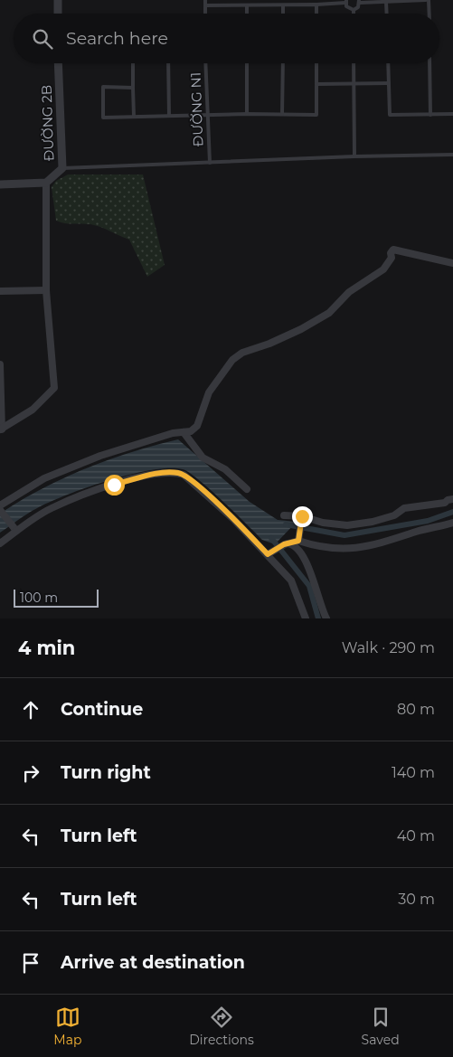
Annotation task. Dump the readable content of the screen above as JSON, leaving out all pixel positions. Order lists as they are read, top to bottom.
{
  "streets": {
    "street": ["ĐƯỜNG 2B"],
    "lane": ["ĐƯỜNG N1"]
  },
  "scale_bar": "100 m",
  "page": {
    "search": "Search here",
    "scale": "100 m",
    "heading": ["4 min", "Walk · 290 m"],
    "list": [
      ["Continue", "80 m"],
      ["Turn right", "140 m"],
      ["Turn left", "40 m"],
      ["Turn left", "30 m"],
      "Arrive at destination"
    ],
    "nav": ["Map", "Directions", "Saved"]
  }
}
